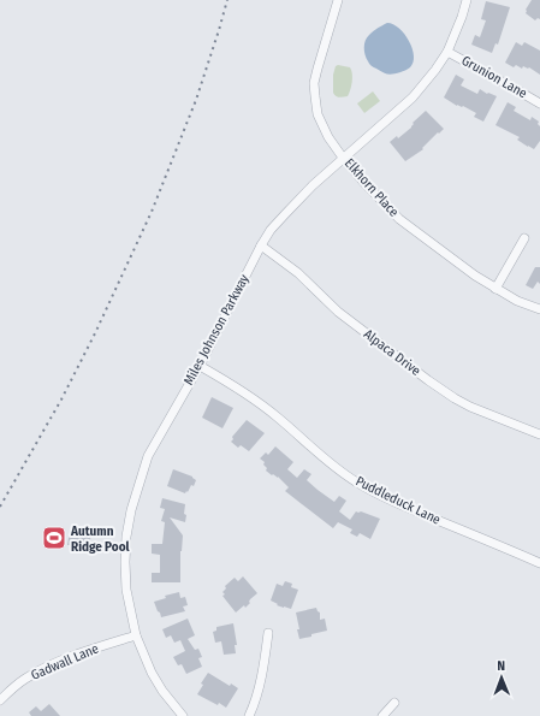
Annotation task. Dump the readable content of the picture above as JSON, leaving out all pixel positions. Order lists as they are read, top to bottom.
{
  "streets": {
    "street": [
      "Grunion Lane",
      "Elkhorn Place",
      "Miles Johnson Parkway",
      "Alpaca Drive",
      "Puddleduck Lane",
      "Gadwall Lane"
    ]
  },
  "crossings": [
    ["Grunion Lane", "Miles Johnson Parkway"],
    ["Elkhorn Place", "Miles Johnson Parkway"],
    ["Miles Johnson Parkway", "Alpaca Drive"],
    ["Miles Johnson Parkway", "Puddleduck Lane"],
    ["Miles Johnson Parkway", "Gadwall Lane"]
  ],
  "places": {
    "sports": ["Autumn Ridge Pool"]
  },
  "north": "top"
}
